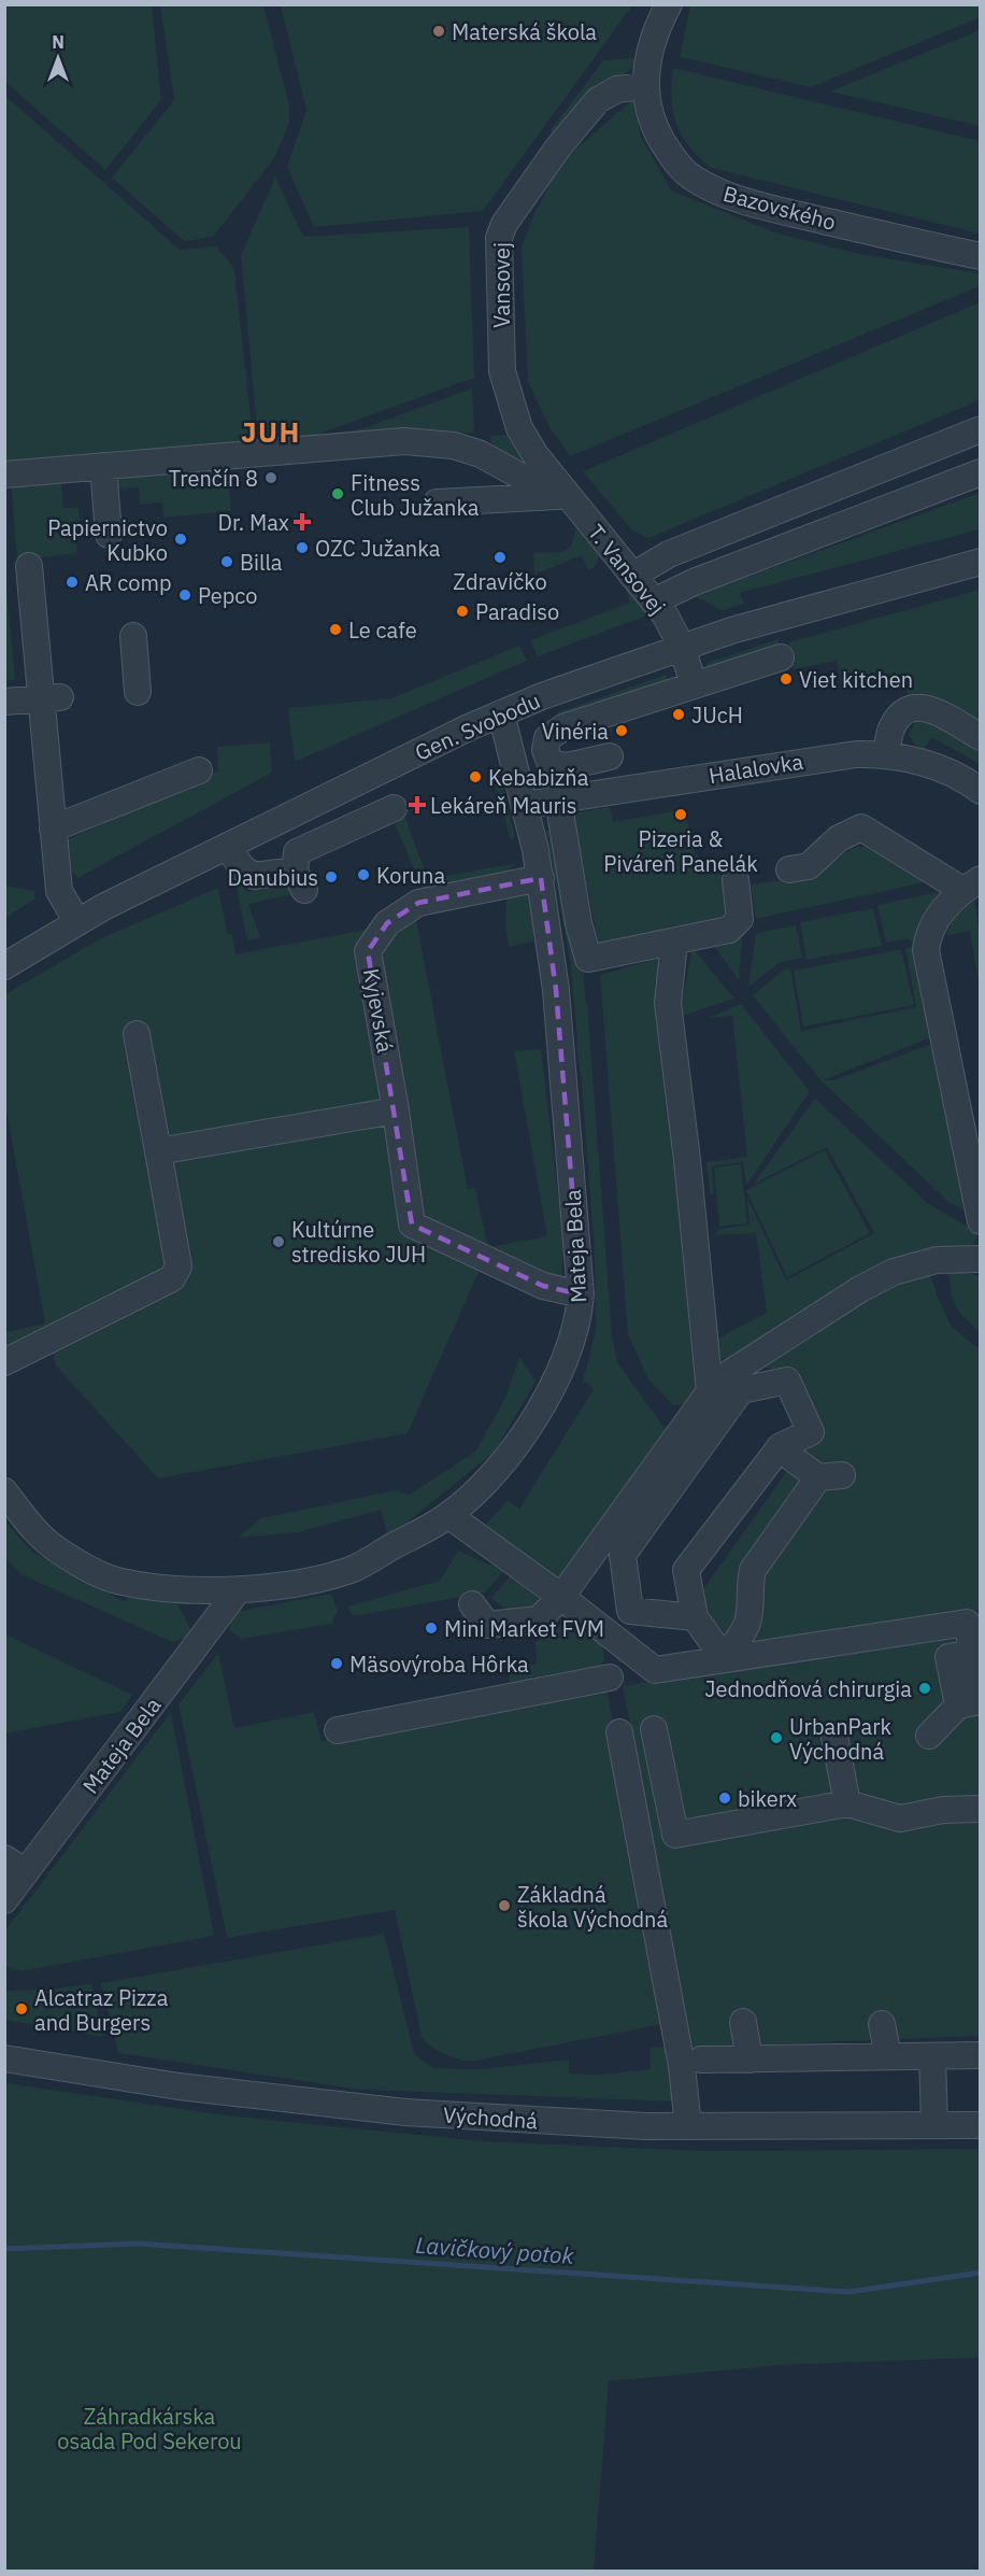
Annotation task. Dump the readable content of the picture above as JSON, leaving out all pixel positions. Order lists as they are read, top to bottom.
{
  "streets": {
    "street": [
      "Bazovského",
      "Vansovej",
      "T. Vansovej",
      "Gen. Svobodu",
      "Halalovka",
      "Kyjevská",
      "Mateja Bela",
      "Východná"
    ]
  },
  "crossings": [
    ["Bazovského", "Vansovej"],
    ["Vansovej", "T. Vansovej"],
    ["T. Vansovej", "Gen. Svobodu"],
    ["Gen. Svobodu", "Mateja Bela"],
    ["Halalovka", "Mateja Bela"],
    ["Kyjevská", "Mateja Bela"]
  ],
  "districts": ["JUH"],
  "water": ["Lavičkový potok"],
  "parks": ["Záhradkárska osada Pod Sekerou"],
  "places": {
    "other": [
      "Materská škola",
      "Trenčín 8",
      "Fitness Club Južanka",
      "Papiernictvo Kubko",
      "OZC Južanka",
      "Zdravíčko",
      "Billa",
      "AR comp",
      "Pepco",
      "Paradiso",
      "Le cafe",
      "Viet kitchen",
      "JUcH",
      "Vinéria",
      "Kebabizňa",
      "Pizeria & Piváreň Panelák",
      "Koruna",
      "Danubius",
      "Kultúrne stredisko JUH",
      "Mini Market FVM",
      "Mäsovýroba Hôrka",
      "Jednodňová chirurgia",
      "UrbanPark Východná",
      "bikerx",
      "Základná škola Východná",
      "Alcatraz Pizza and Burgers"
    ],
    "health": ["Dr. Max", "Lekáreň Mauris"]
  },
  "north": "top"
}
